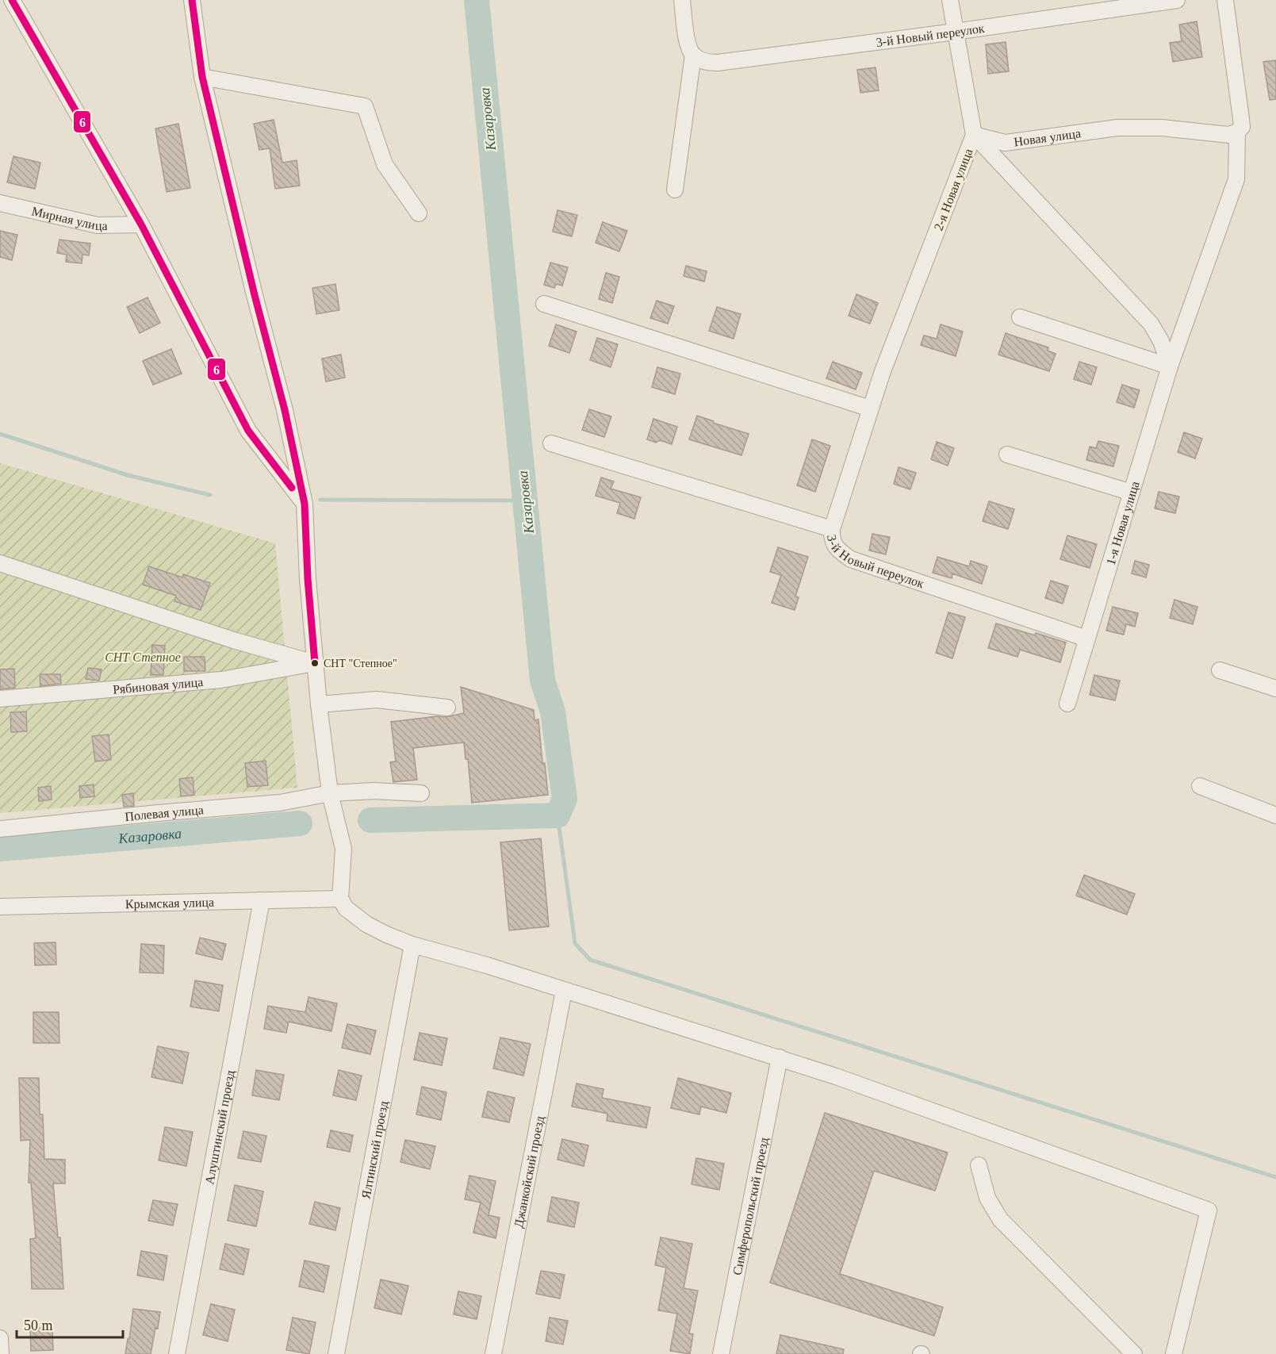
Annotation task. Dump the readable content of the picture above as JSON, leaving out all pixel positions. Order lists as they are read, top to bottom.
{
  "streets": {
    "street": [
      "3-й Новый переулок",
      "Новая улица",
      "2-я Новая улица",
      "Мирная улица",
      "1-я Новая улица",
      "Рябиновая улица",
      "Полевая улица",
      "Крымская улица",
      "Алуштинский проезд",
      "Ялтинский проезд",
      "Джанкойский проезд",
      "Симферопольский проезд"
    ]
  },
  "crossings": [
    ["3-й Новый переулок", "2-я Новая улица"],
    ["3-й Новый переулок", "1-я Новая улица"],
    ["Новая улица", "2-я Новая улица"],
    ["Новая улица", "1-я Новая улица"],
    ["Крымская улица", "Алуштинский проезд"]
  ],
  "water": ["Казаровка"],
  "parks": ["СНТ Степное"],
  "places": ["СНТ \"Степное\""],
  "lines": ["transit line 6"],
  "scale_bar": "50 m"
}
